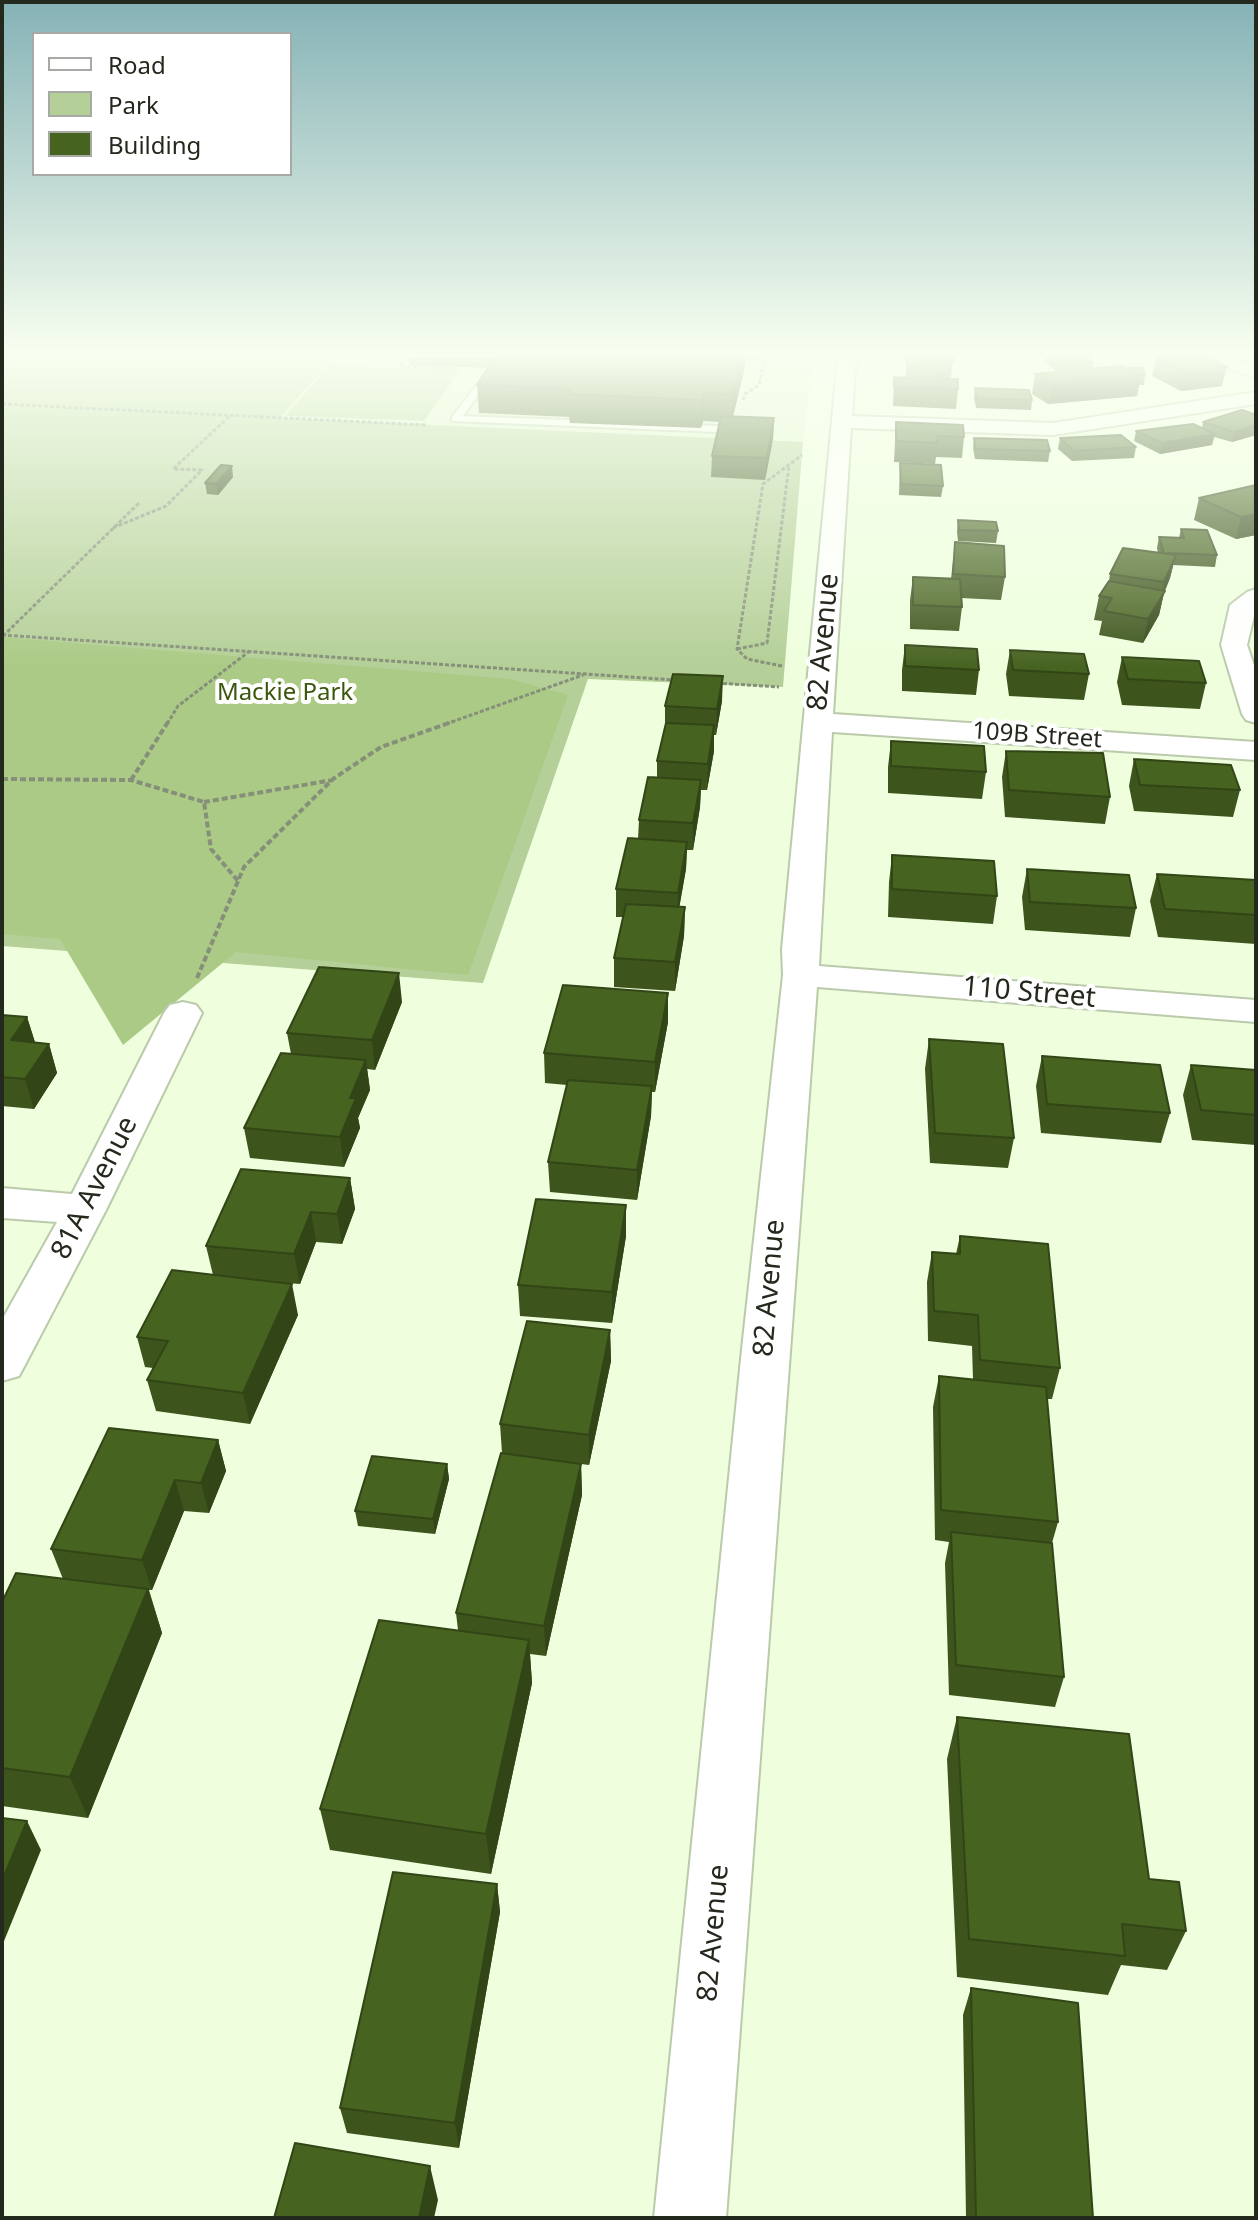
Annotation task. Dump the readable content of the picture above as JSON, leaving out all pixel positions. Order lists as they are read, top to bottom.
{
  "streets": {
    "street": [
      "82 Avenue",
      "109B Street",
      "110 Street",
      "81A Avenue"
    ]
  },
  "crossings": [
    ["82 Avenue", "109B Street"],
    ["82 Avenue", "110 Street"]
  ],
  "parks": ["Mackie Park"],
  "legend": ["Road", "Park", "Building"]
}
